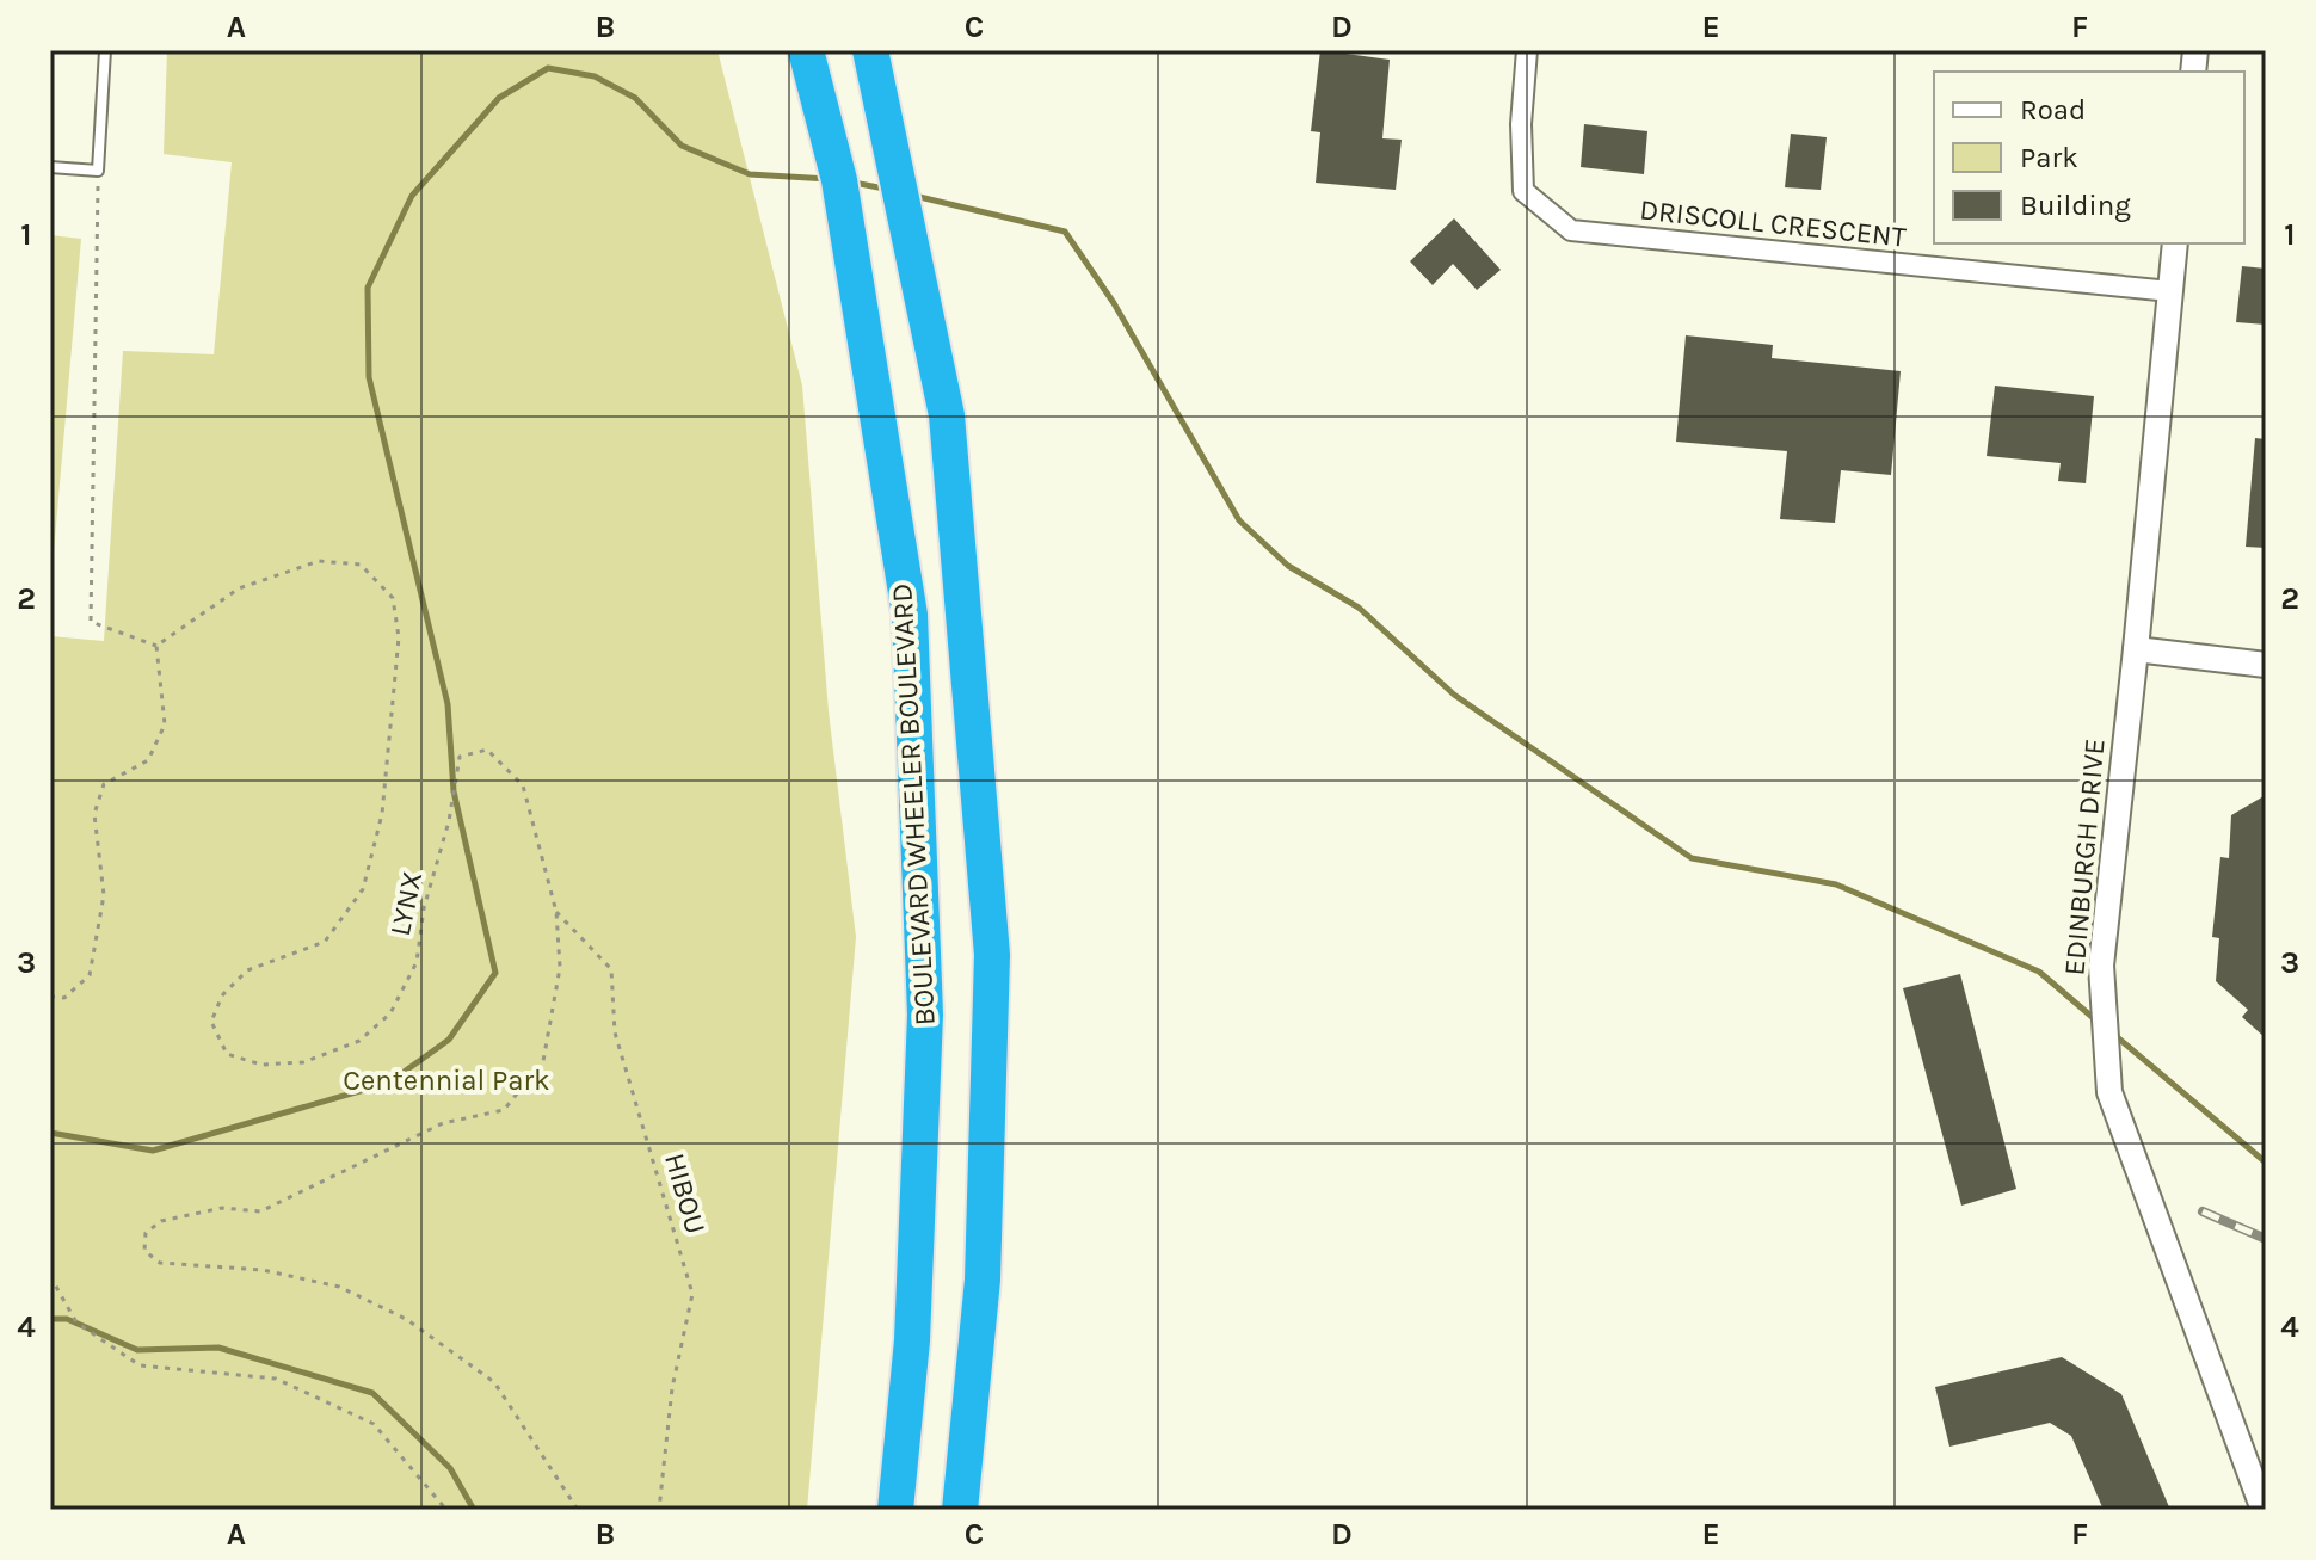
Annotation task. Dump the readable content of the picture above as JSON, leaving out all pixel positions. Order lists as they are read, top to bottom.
{
  "streets": {
    "highway": ["BOULEVARD WHEELER BOULEVARD"],
    "street": ["DRISCOLL CRESCENT", "EDINBURGH DRIVE"],
    "path": ["LYNX", "HIBOU"]
  },
  "crossings": [
    ["DRISCOLL CRESCENT", "EDINBURGH DRIVE"],
    ["LYNX", "HIBOU"]
  ],
  "parks": ["Centennial Park"],
  "legend": ["Road", "Park", "Building"],
  "grid": {
    "columns": [
      "A",
      "B",
      "C",
      "D",
      "E",
      "F"
    ],
    "rows": [
      "1",
      "2",
      "3",
      "4"
    ]
  }
}
